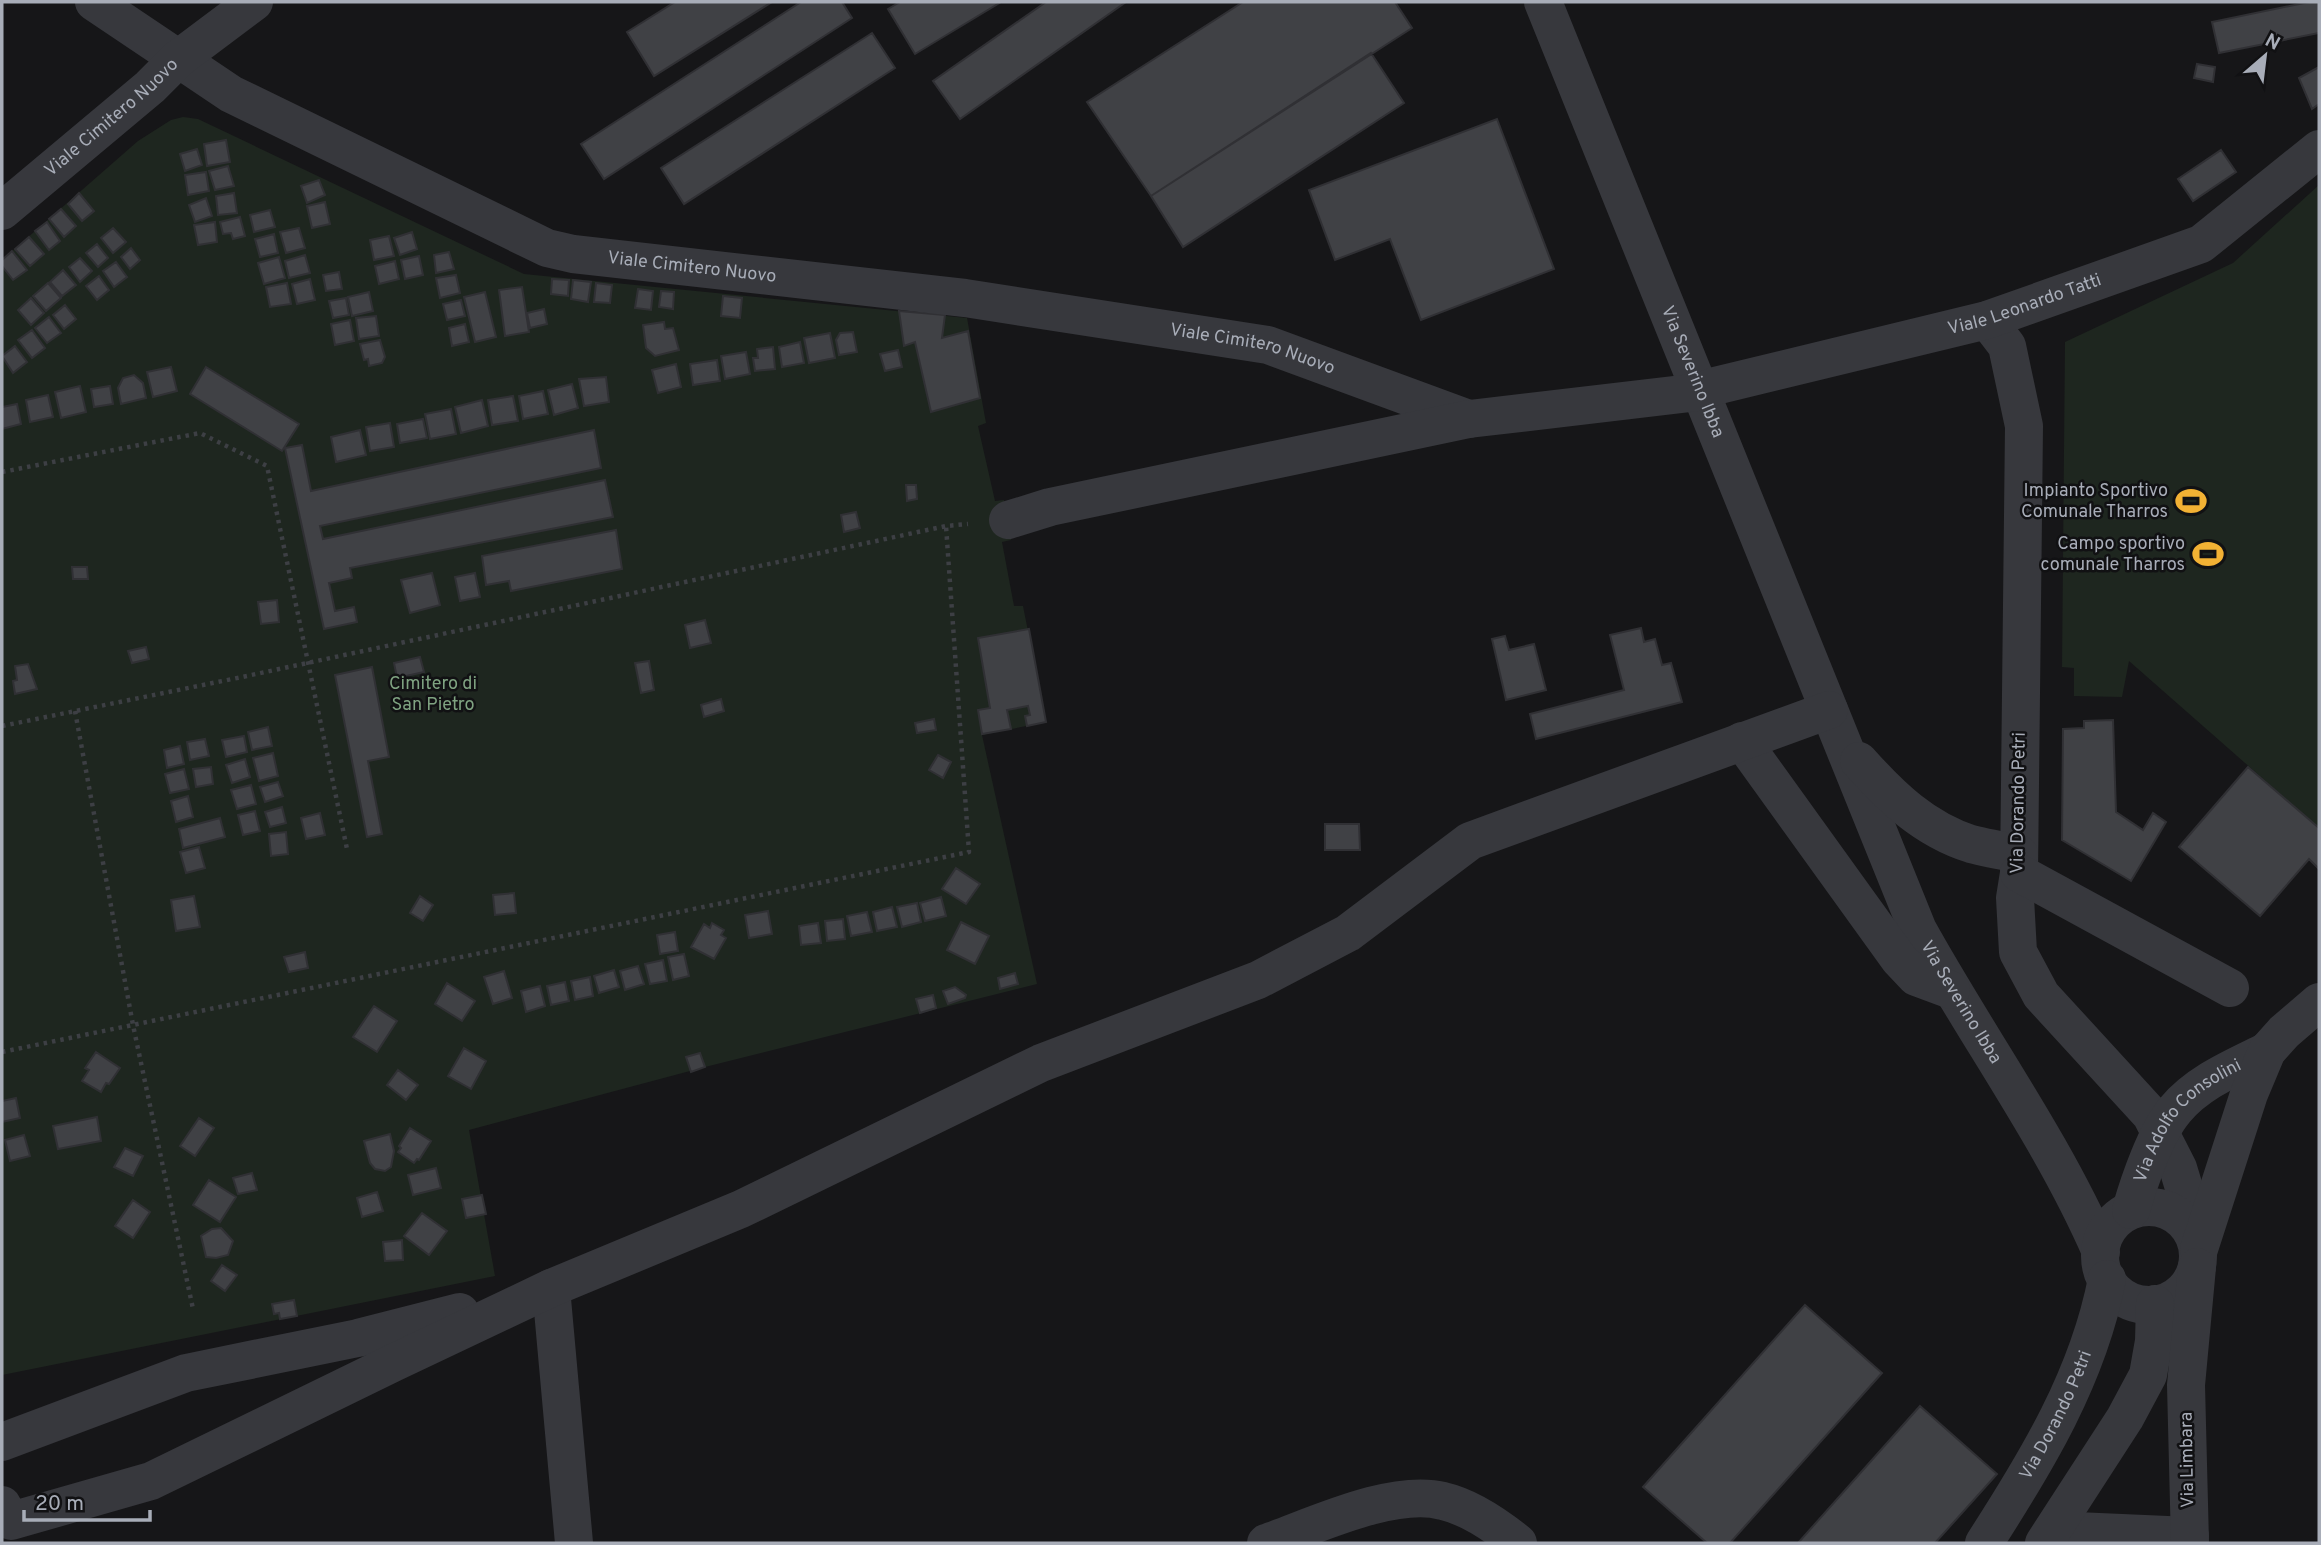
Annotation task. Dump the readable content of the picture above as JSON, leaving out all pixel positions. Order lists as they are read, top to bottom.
{
  "streets": {
    "street": [
      "Viale Cimitero Nuovo",
      "Viale Leonardo Tatti",
      "Via Severino Ibba",
      "Via Dorando Petri",
      "Via Adolfo Consolini",
      "Via Limbara"
    ]
  },
  "crossings": [
    ["Viale Cimitero Nuovo", "Viale Leonardo Tatti"],
    ["Viale Cimitero Nuovo", "Via Severino Ibba"],
    ["Viale Leonardo Tatti", "Via Severino Ibba"],
    ["Viale Leonardo Tatti", "Via Dorando Petri"],
    ["Via Severino Ibba", "Via Dorando Petri"],
    ["Via Severino Ibba", "Via Adolfo Consolini"],
    ["Via Severino Ibba", "Via Limbara"],
    ["Via Dorando Petri", "Via Adolfo Consolini"],
    ["Via Dorando Petri", "Via Limbara"],
    ["Via Adolfo Consolini", "Via Limbara"]
  ],
  "parks": ["Cimitero di San Pietro"],
  "places": {
    "sports": ["Impianto Sportivo Comunale Tharros", "Campo sportivo comunale Tharros"]
  },
  "scale_bar": "20 m",
  "north": "top right"
}
